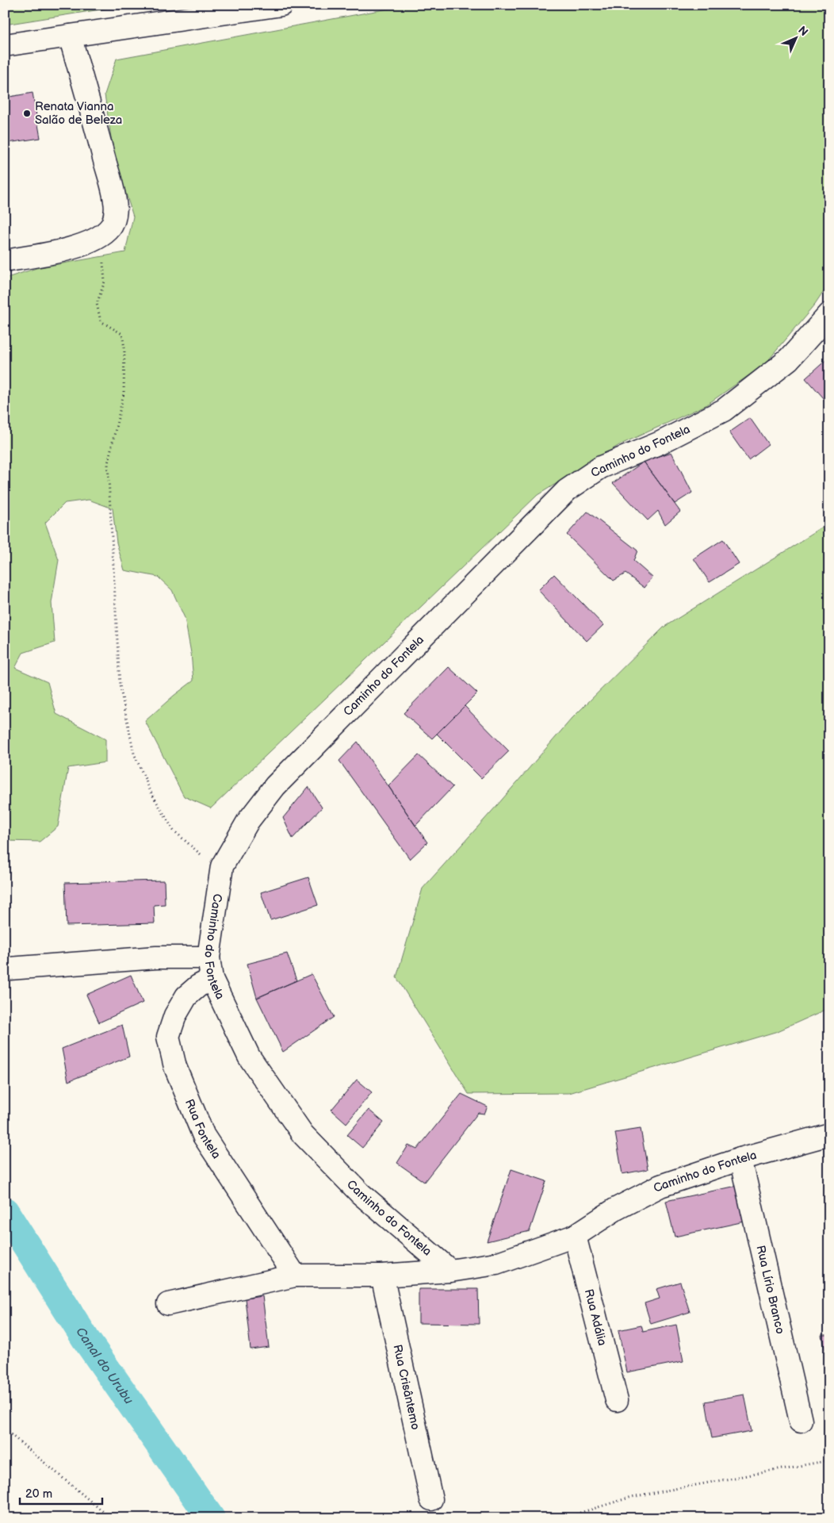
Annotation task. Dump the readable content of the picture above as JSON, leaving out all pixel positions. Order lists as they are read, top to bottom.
{
  "streets": {
    "street": [
      "Caminho do Fontela",
      "Rua Fontela",
      "Rua Lírio Branco",
      "Rua Adália",
      "Rua Crisântemo"
    ]
  },
  "crossings": [
    ["Caminho do Fontela", "Rua Fontela"],
    ["Caminho do Fontela", "Rua Lírio Branco"],
    ["Caminho do Fontela", "Rua Adália"]
  ],
  "water": ["Canal do Urubu"],
  "places": ["Renata Vianna Salão de Beleza"],
  "scale_bar": "20 m",
  "north": "top right"
}
